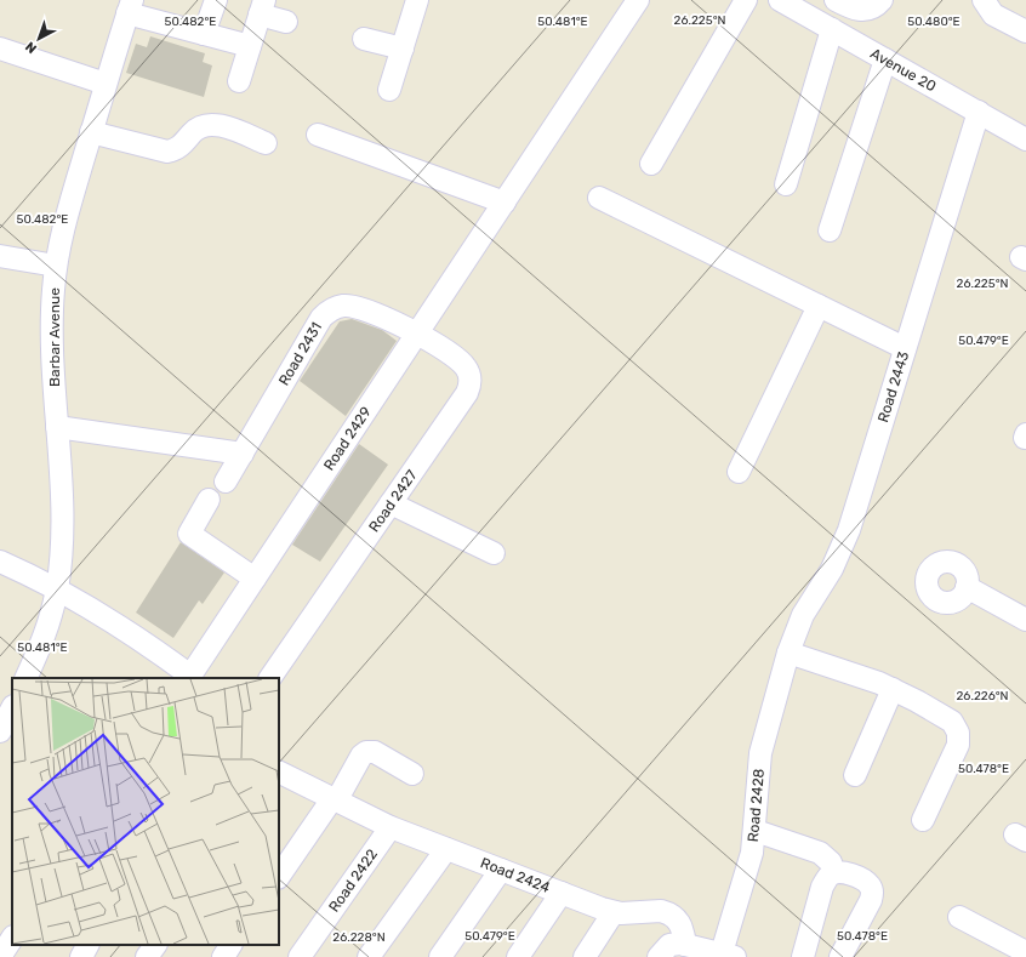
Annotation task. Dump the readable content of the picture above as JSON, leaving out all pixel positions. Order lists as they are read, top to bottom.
{
  "streets": {
    "street": [
      "Avenue 20",
      "Barbar Avenue",
      "Road 2431",
      "Road 2443",
      "Road 2429",
      "Road 2427",
      "Road 2428",
      "Road 2424",
      "Road 2422"
    ]
  },
  "crossings": [
    ["Avenue 20", "Road 2443"],
    ["Barbar Avenue", "Road 2429"],
    ["Road 2431", "Road 2429"],
    ["Road 2431", "Road 2427"],
    ["Road 2443", "Road 2428"],
    ["Road 2429", "Road 2427"],
    ["Road 2424", "Road 2422"]
  ],
  "north": "bottom left",
  "coordinates": [
    "26.225°N",
    "50.482°E",
    "50.481°E",
    "50.480°E",
    "50.479°E",
    "26.226°N",
    "50.478°E",
    "26.228°N"
  ]
}
